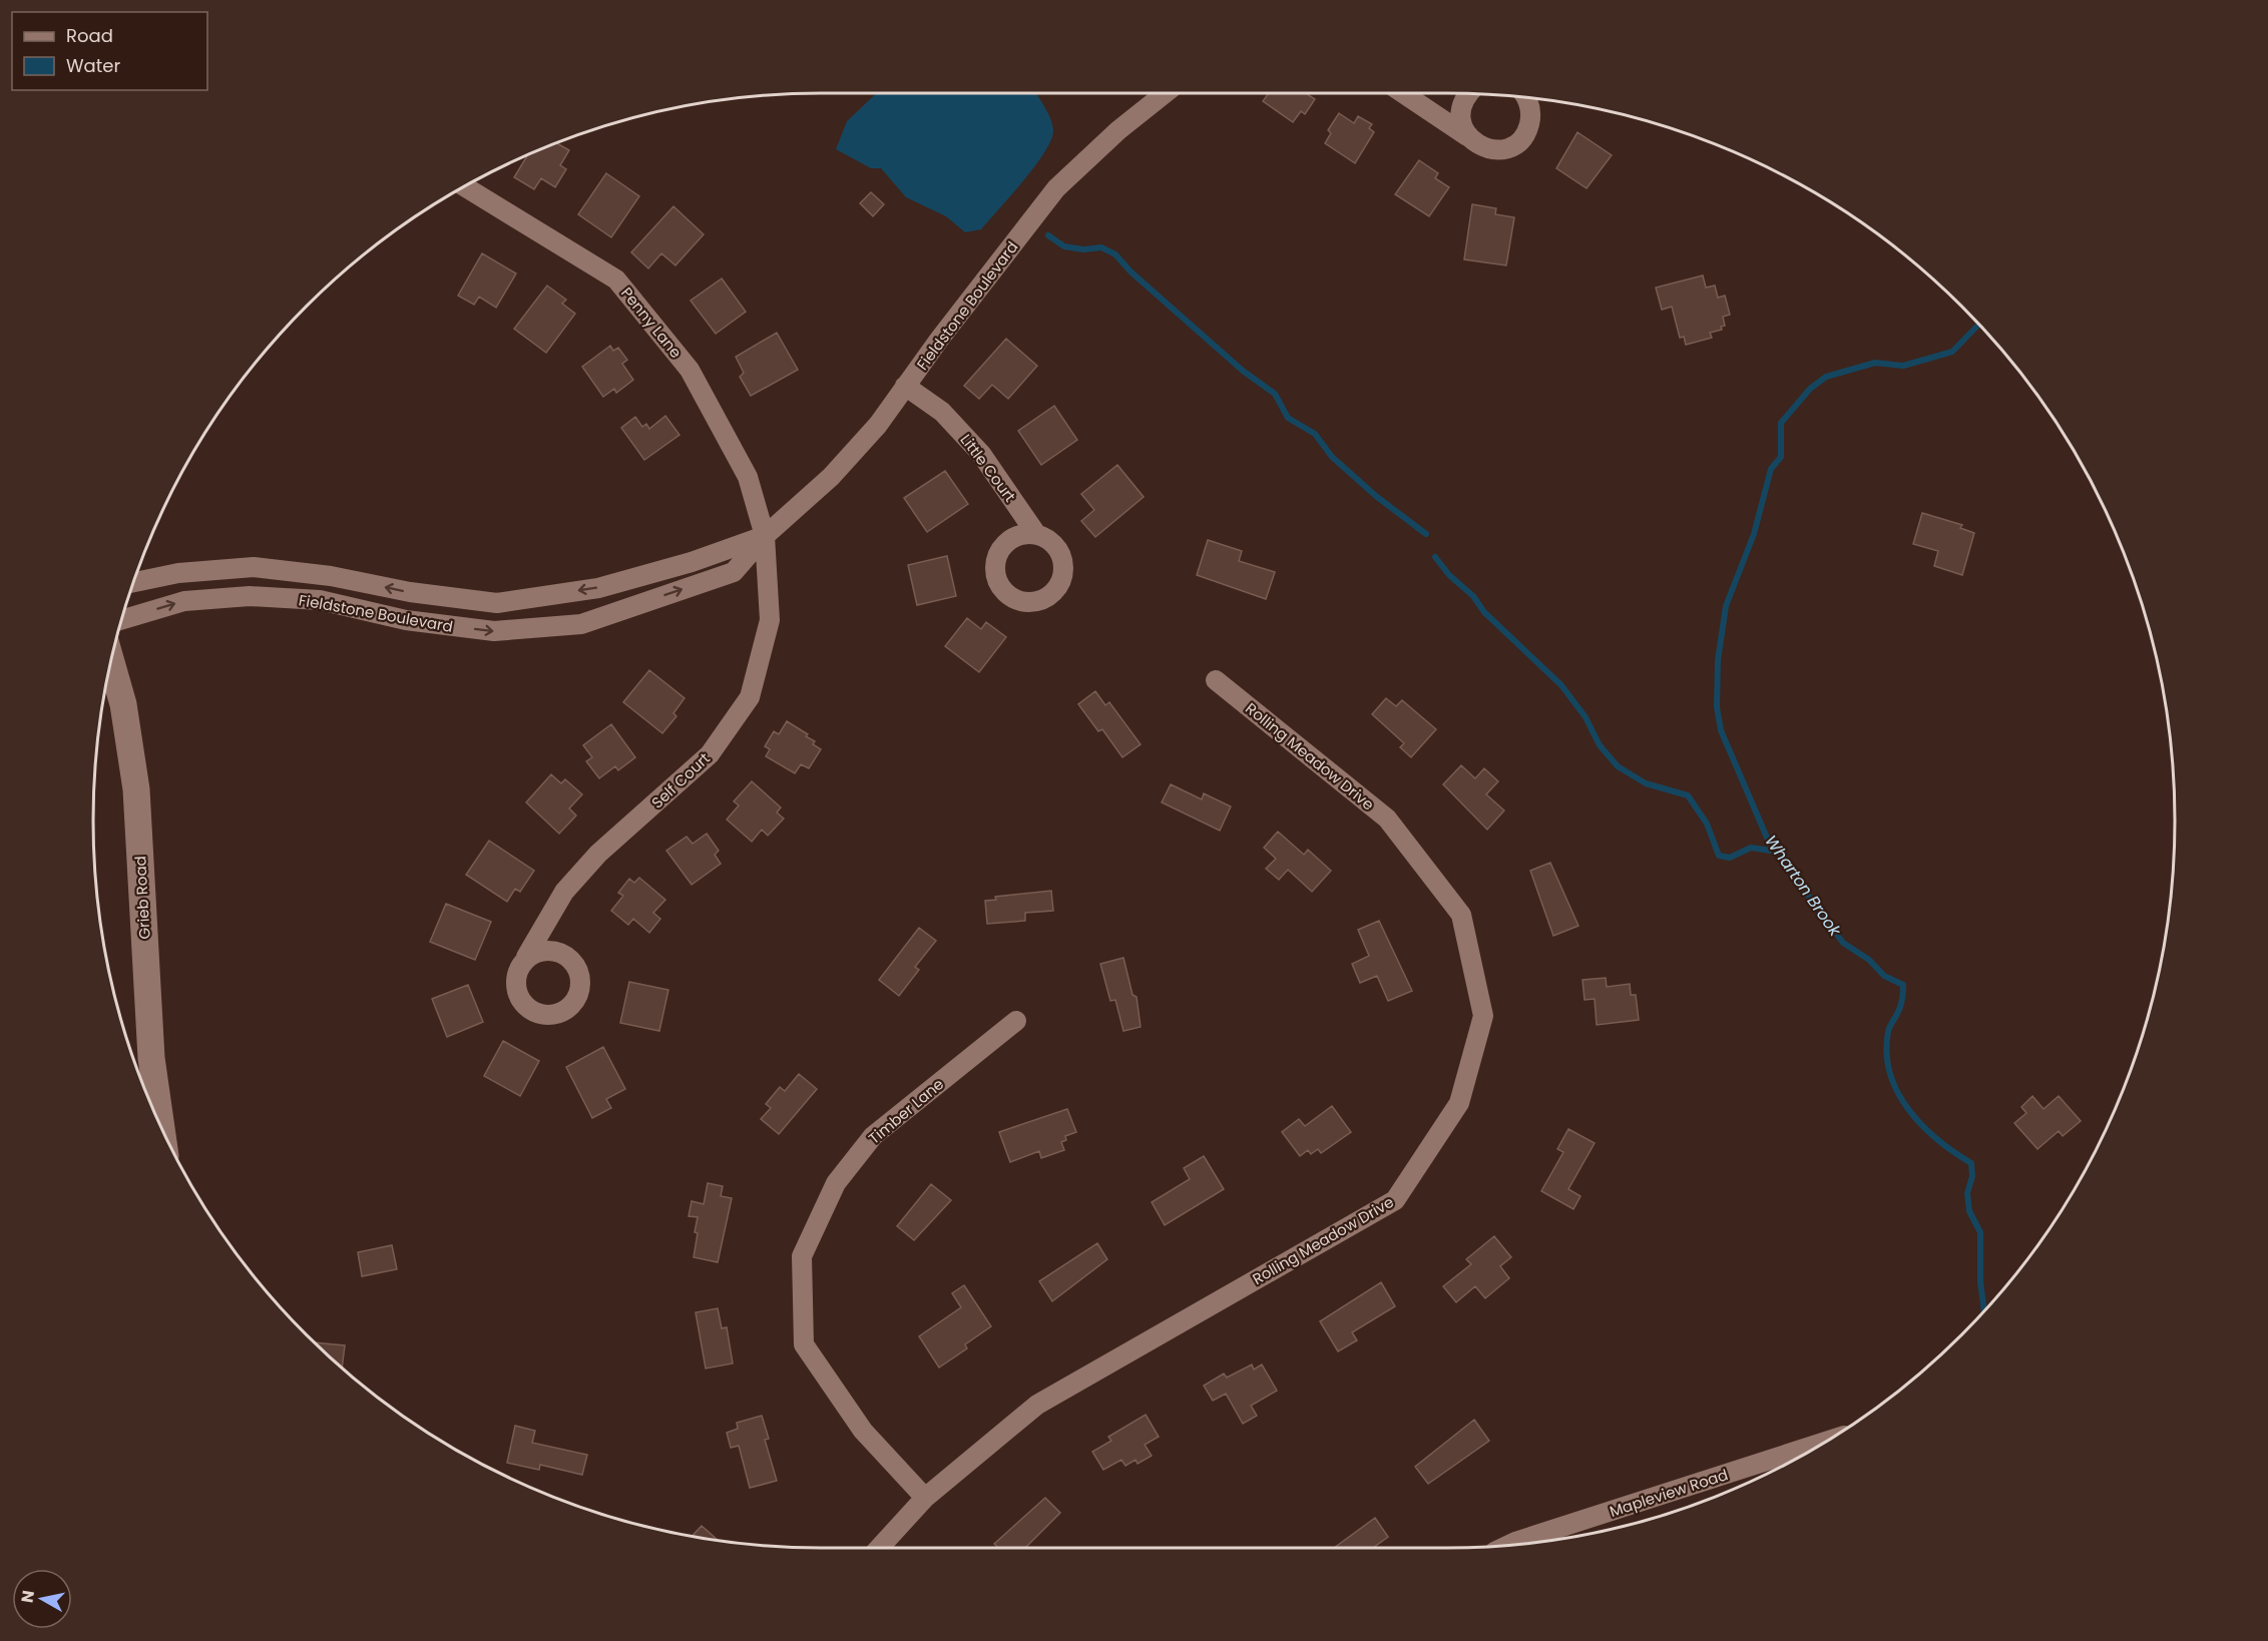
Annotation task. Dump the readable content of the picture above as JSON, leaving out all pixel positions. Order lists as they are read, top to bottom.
{
  "streets": {
    "street": [
      "Fieldstone Boulevard",
      "Penny Lane",
      "Little Court",
      "Rolling Meadow Drive",
      "Self Court",
      "Grieb Road",
      "Timber Lane",
      "Mapleview Road"
    ]
  },
  "crossings": [
    ["Fieldstone Boulevard", "Penny Lane"],
    ["Fieldstone Boulevard", "Little Court"],
    ["Fieldstone Boulevard", "Self Court"],
    ["Penny Lane", "Self Court"],
    ["Rolling Meadow Drive", "Timber Lane"]
  ],
  "water": ["Wharton Brook"],
  "legend": ["Road", "Water"],
  "north": "left"
}
